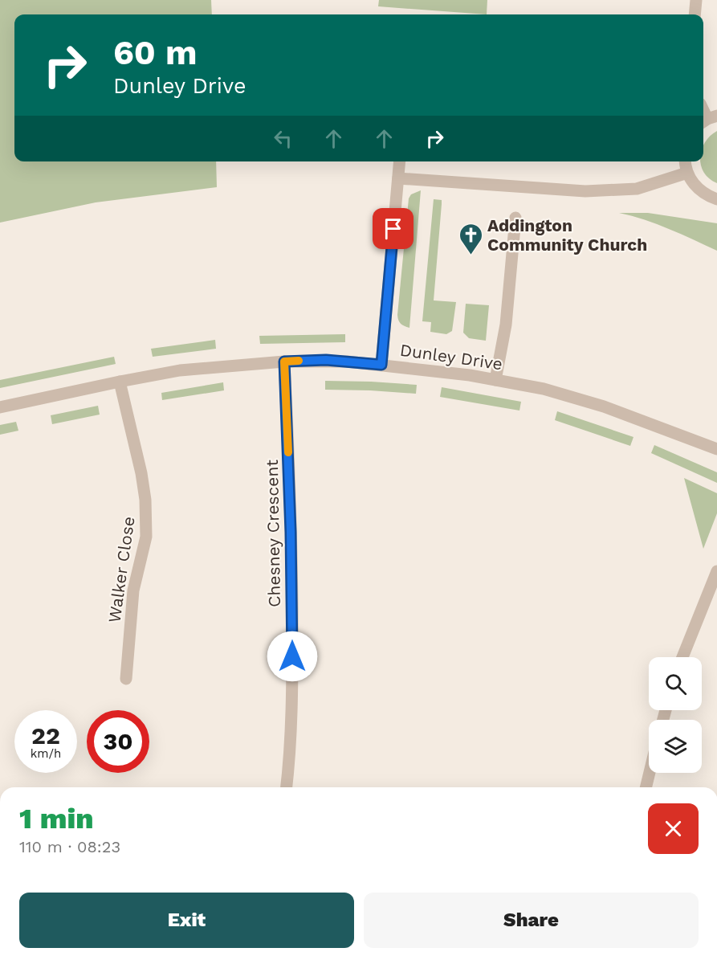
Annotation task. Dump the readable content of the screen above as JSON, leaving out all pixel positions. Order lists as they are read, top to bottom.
{
  "streets": {
    "street": ["Dunley Drive", "Chesney Crescent", "Walker Close"]
  },
  "crossings": [
    ["Dunley Drive", "Chesney Crescent"],
    ["Dunley Drive", "Walker Close"]
  ],
  "places": {
    "church": ["Addington Community Church"]
  },
  "page": {
    "turn": ["60 m", "Dunley Drive"],
    "speed": "22 km/h",
    "limit": "30",
    "heading": ["1 min", "110 m · 08:23"],
    "buttons": ["Exit", "Share"]
  }
}
